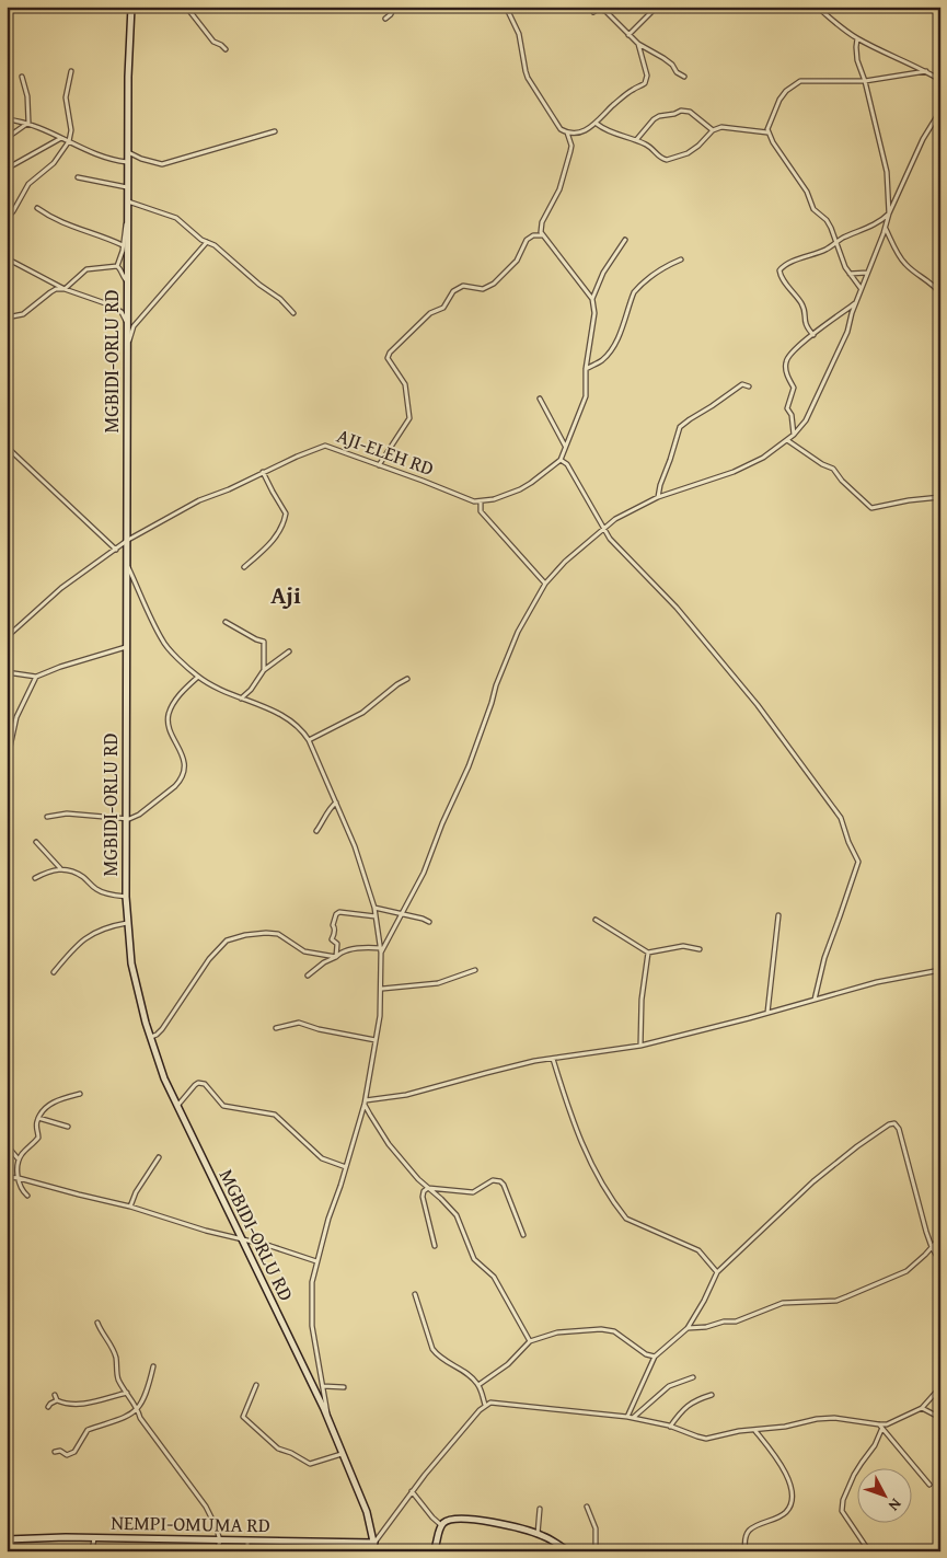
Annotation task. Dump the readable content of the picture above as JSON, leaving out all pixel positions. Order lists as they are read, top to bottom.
{
  "streets": {
    "main road": ["MGBIDI-ORLU RD", "NEMPI-OMUMA RD"],
    "street": ["AJI-ELEH RD"]
  },
  "crossings": [
    ["MGBIDI-ORLU RD", "AJI-ELEH RD"],
    ["MGBIDI-ORLU RD", "NEMPI-OMUMA RD"]
  ],
  "districts": ["Aji"],
  "north": "bottom right"
}
